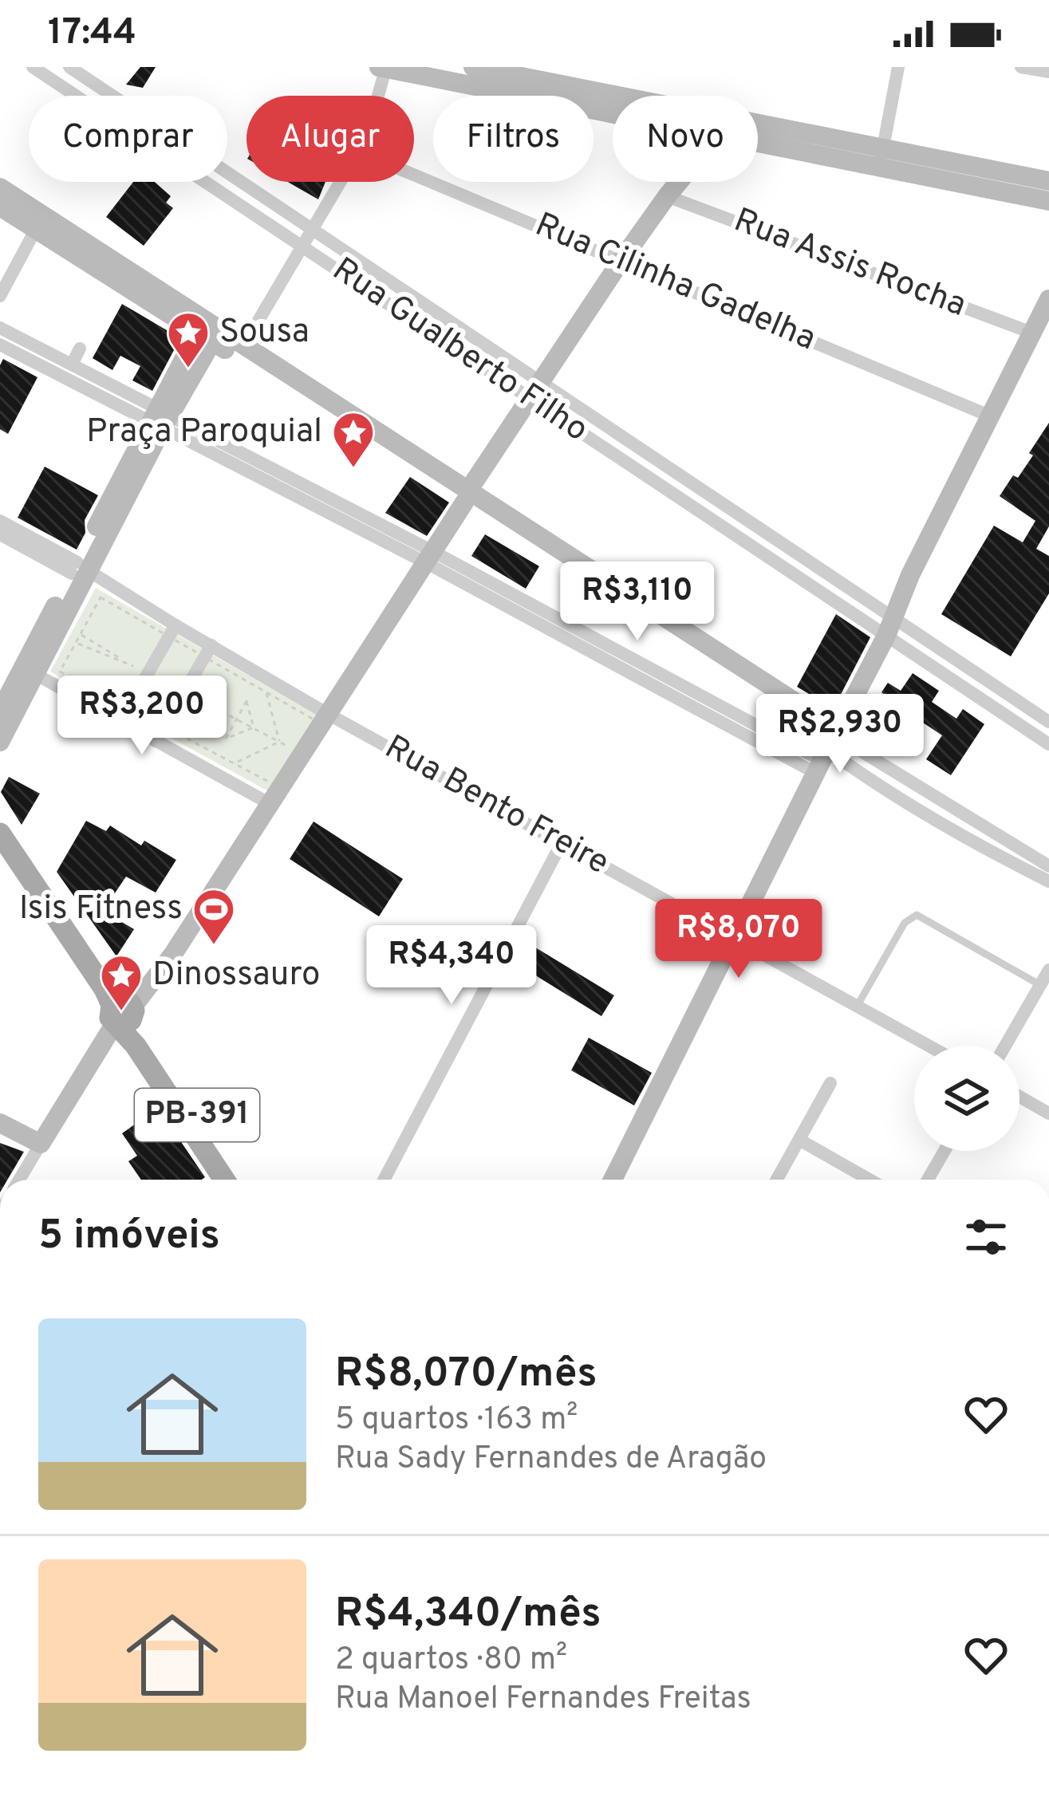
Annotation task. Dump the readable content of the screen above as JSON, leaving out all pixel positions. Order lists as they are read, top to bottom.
{
  "streets": {
    "main road": ["PB-391"],
    "street": [
      "Rua Assis Rocha",
      "Rua Cilinha Gadelha",
      "Rua Gualberto Filho",
      "Rua Bento Freire"
    ]
  },
  "places": {
    "place": ["Sousa", "Praça Paroquial", "Dinossauro"],
    "sports": ["Isis Fitness"]
  },
  "page": {
    "status": "17:44",
    "chip": [
      "Comprar",
      "Alugar",
      "Filtros",
      "Novo"
    ],
    "price": [
      "R$3,110",
      "R$3,200",
      "R$2,930",
      "R$8,070",
      "R$4,340"
    ],
    "heading": "5 imóveis",
    "list": [
      {
        "name": "R$8,070/mês",
        "note": "5 quartos · 163 m² · Rua Sady Fernandes de Aragão"
      },
      {
        "name": "R$4,340/mês",
        "note": "2 quartos · 80 m² · Rua Manoel Fernandes Freitas"
      }
    ]
  }
}
